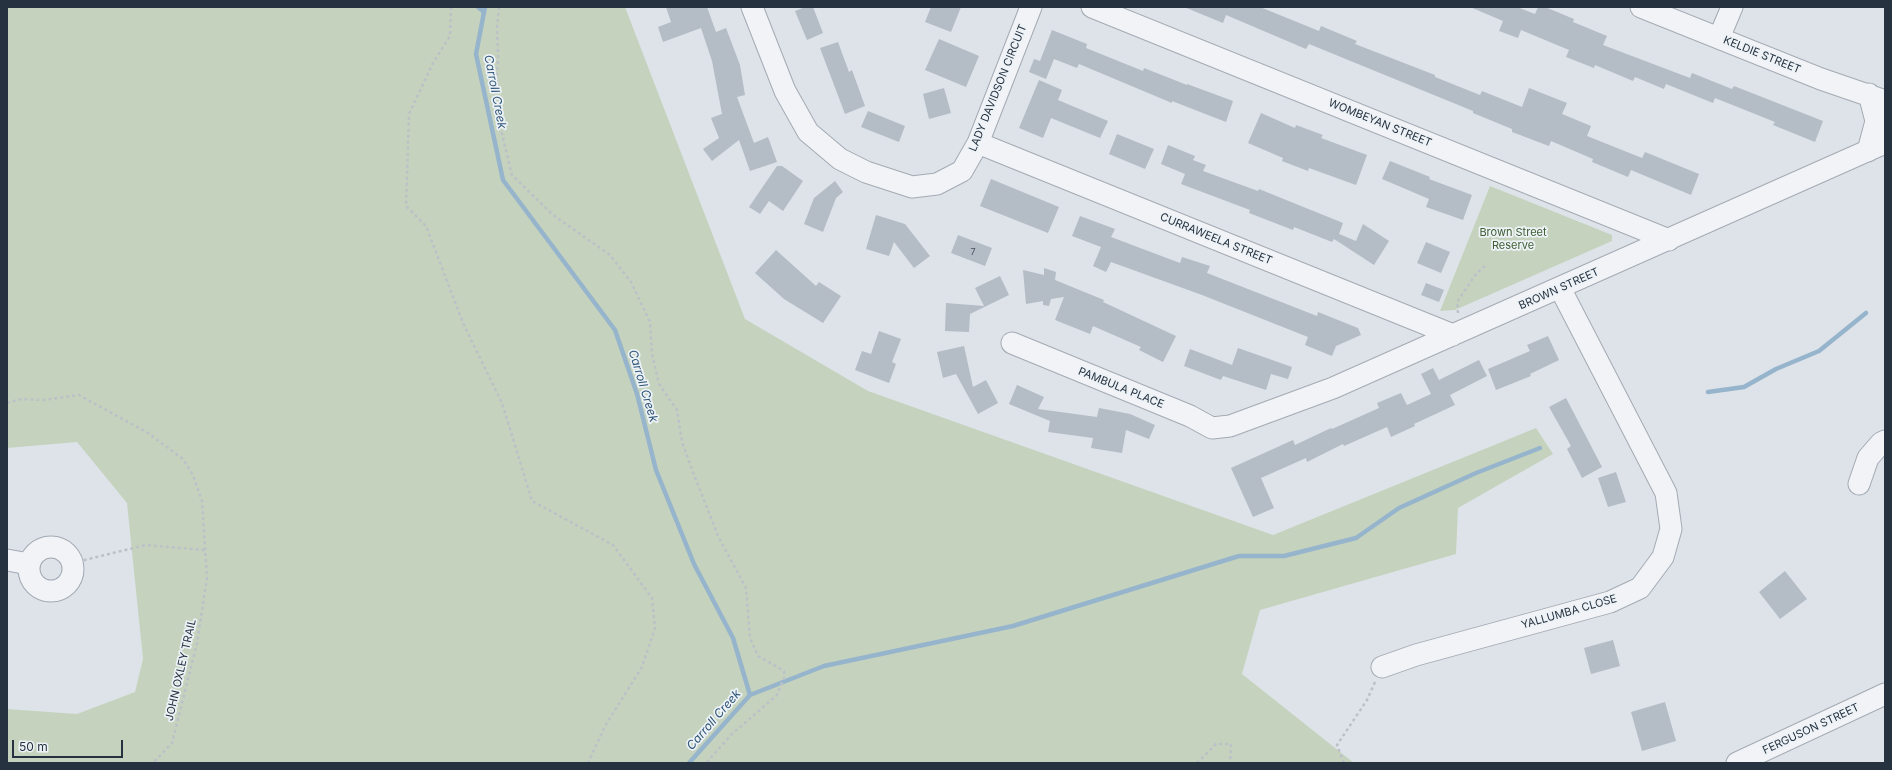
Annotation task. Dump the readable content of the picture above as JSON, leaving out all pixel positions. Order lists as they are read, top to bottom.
{
  "streets": {
    "street": [
      "KELDIE STREET",
      "LADY DAVIDSON CIRCUIT",
      "WOMBEYAN STREET",
      "CURRAWEELA STREET",
      "BROWN STREET",
      "PAMBULA PLACE",
      "YALLUMBA CLOSE",
      "FERGUSON STREET"
    ],
    "path": ["JOHN OXLEY TRAIL"]
  },
  "crossings": [
    ["LADY DAVIDSON CIRCUIT", "CURRAWEELA STREET"],
    ["WOMBEYAN STREET", "BROWN STREET"],
    ["CURRAWEELA STREET", "BROWN STREET"],
    ["BROWN STREET", "PAMBULA PLACE"],
    ["BROWN STREET", "YALLUMBA CLOSE"]
  ],
  "water": ["Carroll Creek"],
  "parks": ["Brown Street Reserve"],
  "house_numbers": ["7"],
  "scale_bar": "50 m"
}
